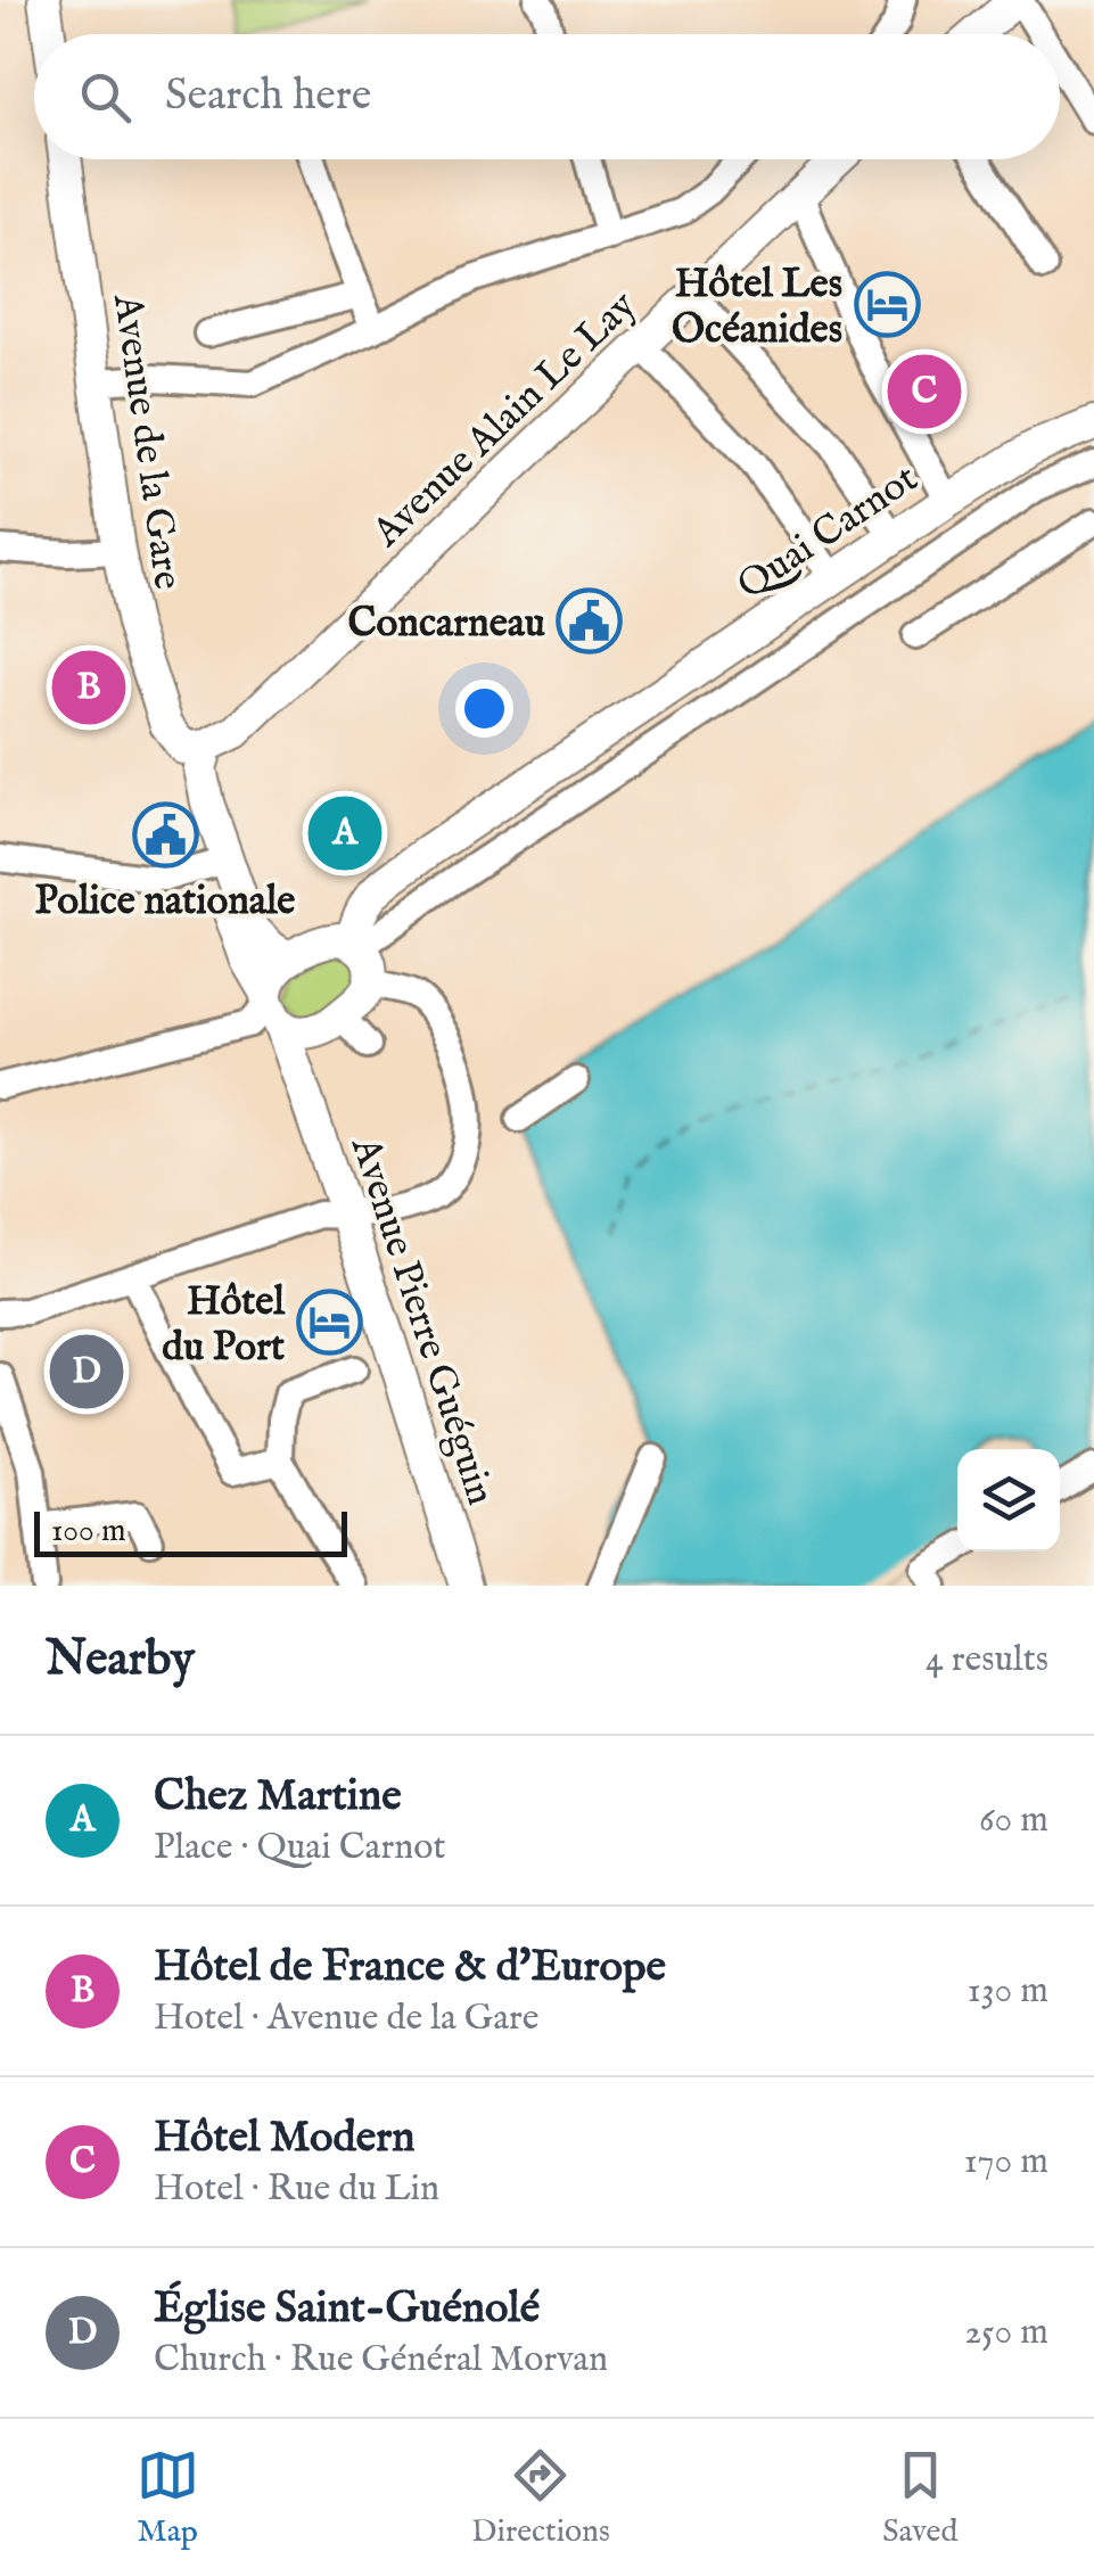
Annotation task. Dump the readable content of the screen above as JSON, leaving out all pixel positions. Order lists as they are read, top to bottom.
{
  "streets": {
    "main road": [
      "Avenue Alain Le Lay",
      "Avenue de la Gare",
      "Quai Carnot",
      "Avenue Pierre Guéguin"
    ]
  },
  "crossings": [
    ["Avenue Alain Le Lay", "Avenue de la Gare"],
    ["Avenue de la Gare", "Quai Carnot"],
    ["Avenue de la Gare", "Avenue Pierre Guéguin"],
    ["Quai Carnot", "Avenue Pierre Guéguin"]
  ],
  "places": {
    "hotel": ["Hôtel Les Océanides", "Hôtel du Port"],
    "public building": ["Concarneau", "Police nationale"]
  },
  "scale_bar": "100 m",
  "page": {
    "search": "Search here",
    "pins": [
      "C",
      "B",
      "A",
      "D"
    ],
    "scale": "100 m",
    "heading": ["Nearby", "4 results"],
    "list": [
      {
        "mark": "A",
        "name": "Chez Martine",
        "note": "Place · Quai Carnot",
        "value": "60 m"
      },
      {
        "mark": "B",
        "name": "Hôtel de France & d'Europe",
        "note": "Hotel · Avenue de la Gare",
        "value": "130 m"
      },
      {
        "mark": "C",
        "name": "Hôtel Modern",
        "note": "Hotel · Rue du Lin",
        "value": "170 m"
      },
      {
        "mark": "D",
        "name": "Église Saint-Guénolé",
        "note": "Church · Rue Général Morvan",
        "value": "250 m"
      }
    ],
    "nav": ["Map", "Directions", "Saved"]
  }
}
